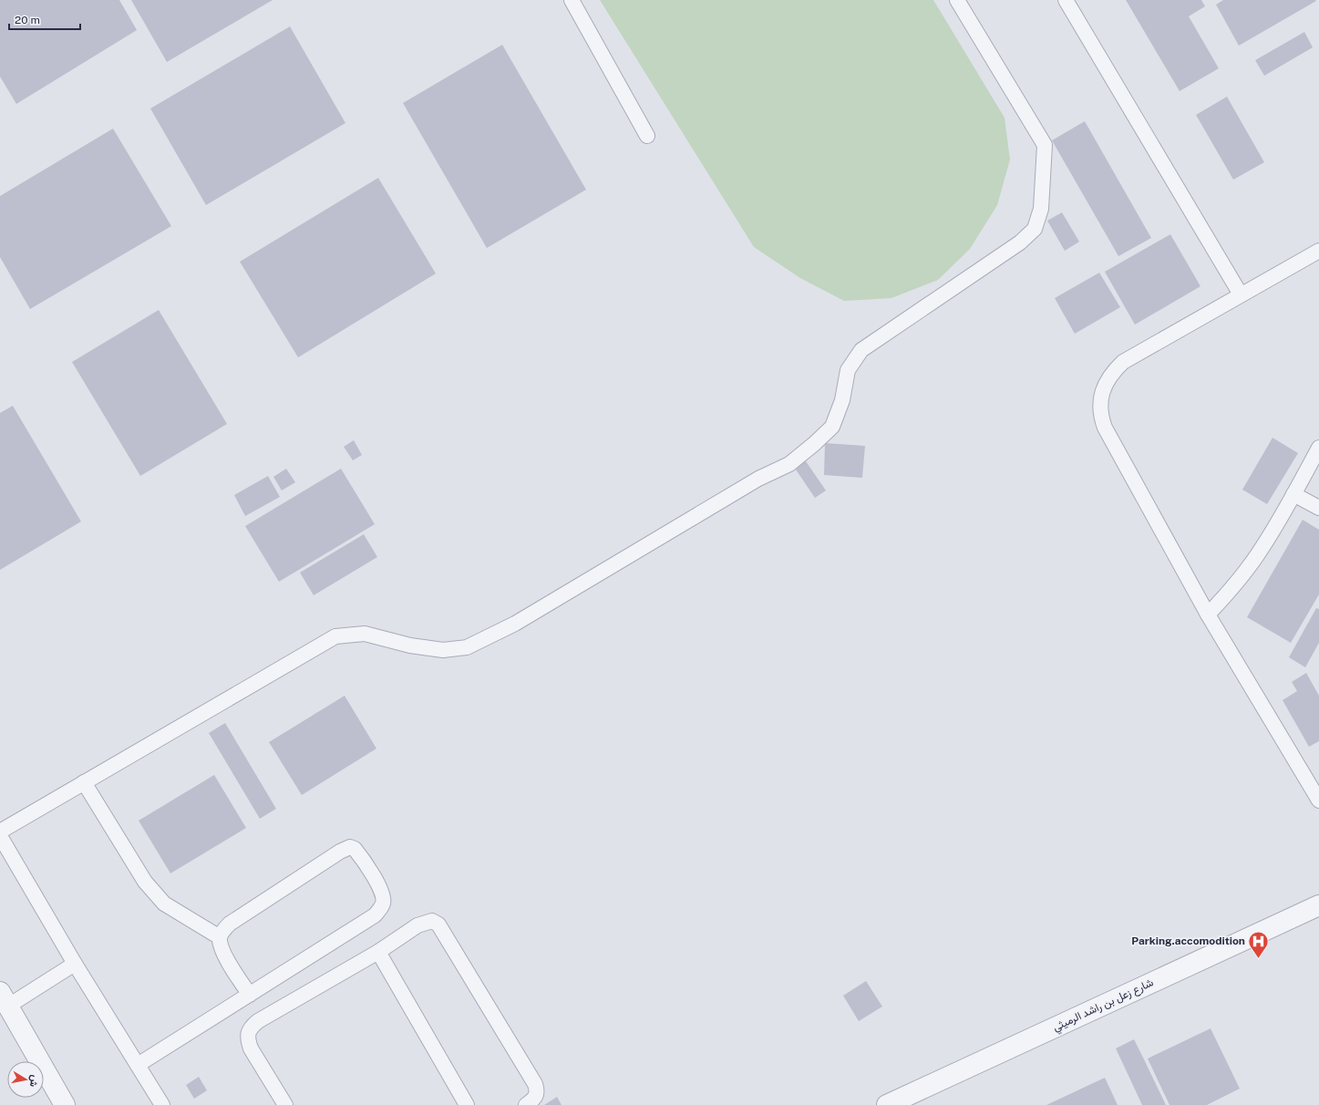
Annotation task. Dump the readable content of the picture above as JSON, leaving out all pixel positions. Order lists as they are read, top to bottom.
{
  "streets": {
    "street": ["شارع زعل بن راشد الرميثي"]
  },
  "places": {
    "hospital": ["Parking.accomodition"]
  },
  "scale_bar": "20 m",
  "north": "right"
}
